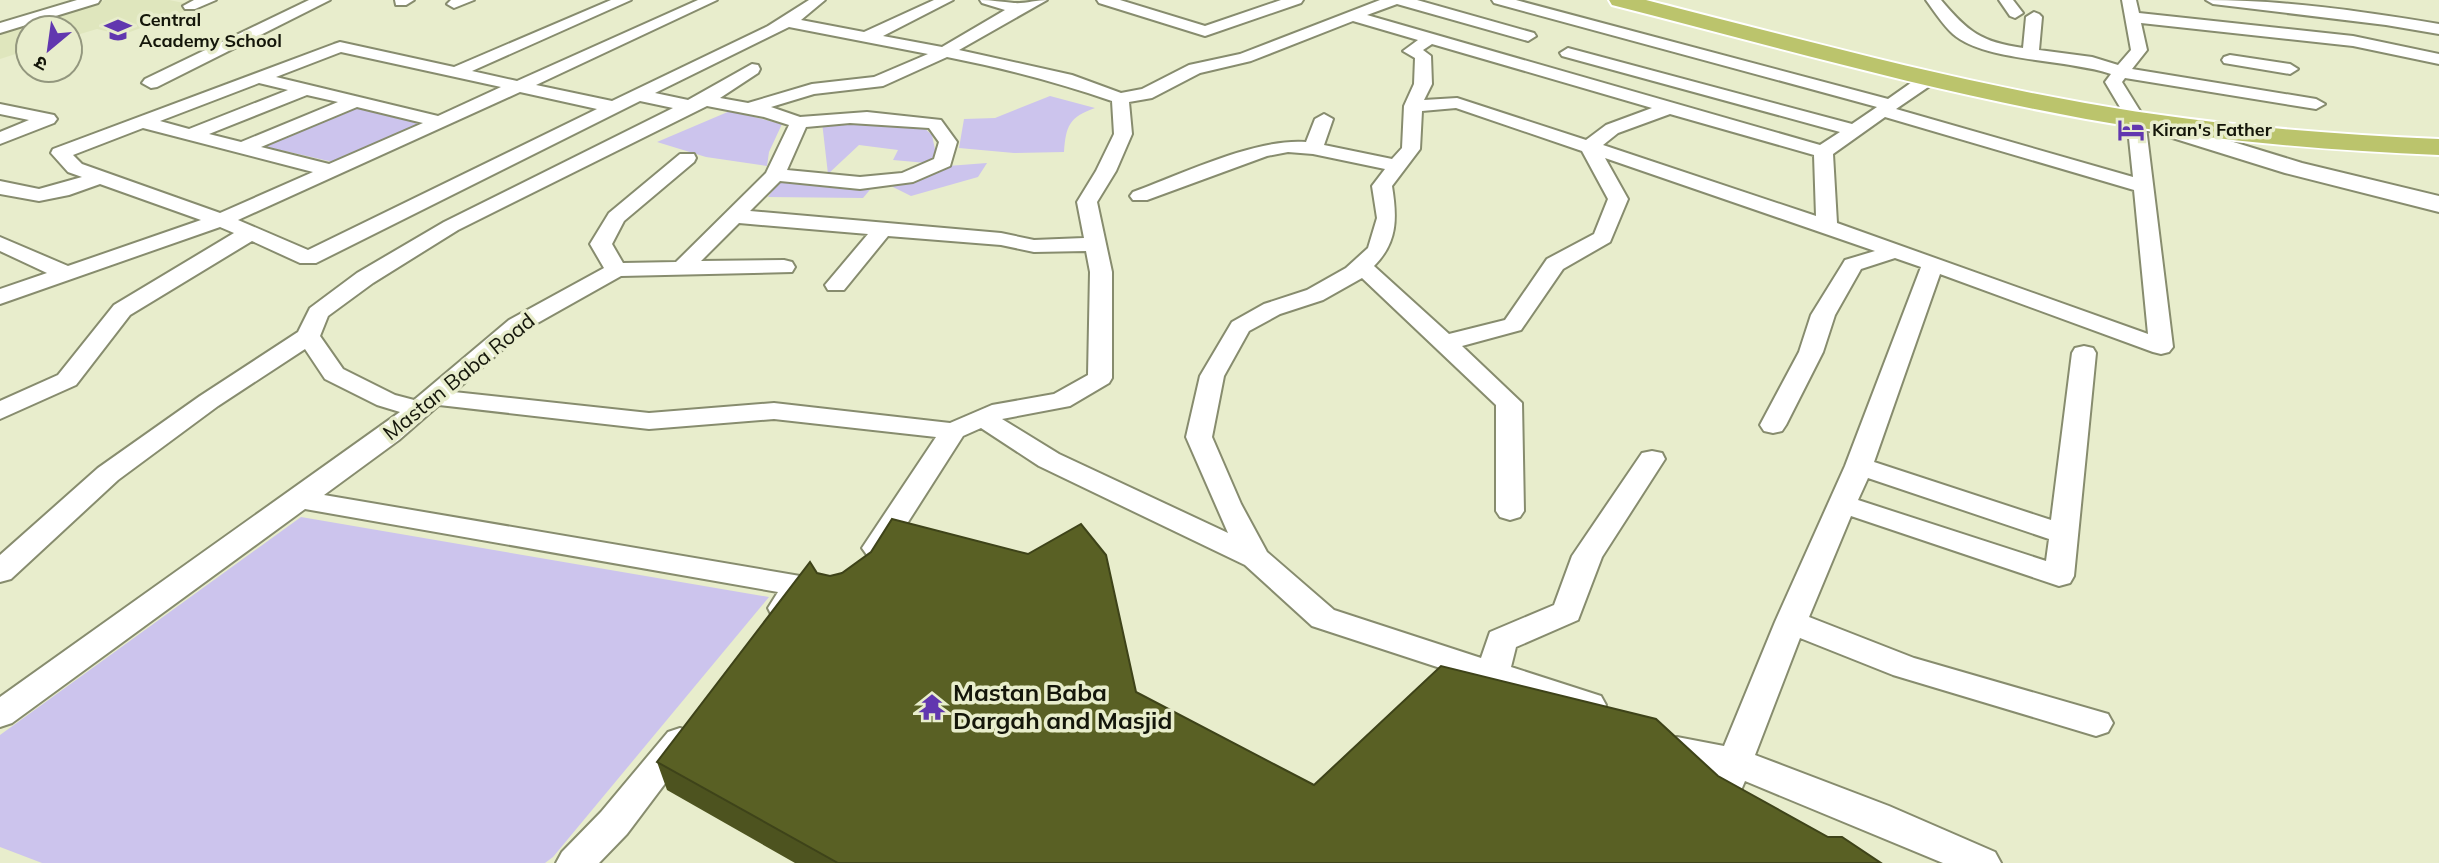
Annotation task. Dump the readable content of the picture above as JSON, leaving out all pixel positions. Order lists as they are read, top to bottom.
{
  "streets": {
    "street": ["Mastan Baba Road"]
  },
  "places": {
    "school or university": ["Central Academy School"],
    "hotel": ["Kiran's Father"],
    "temple": ["Mastan Baba Dargah and Masjid"]
  },
  "north": "bottom left"
}
